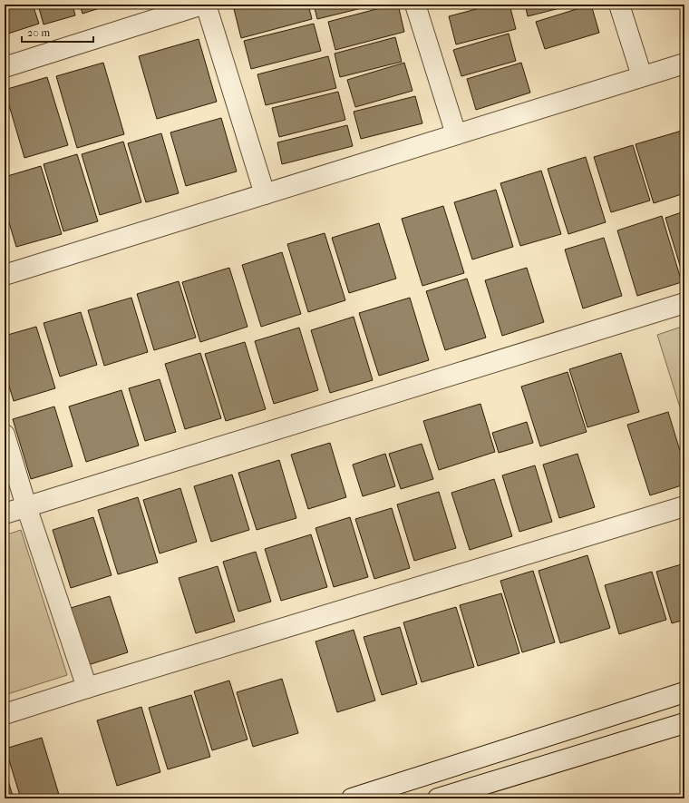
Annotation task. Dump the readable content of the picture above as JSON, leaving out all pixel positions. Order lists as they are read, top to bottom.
{
  "scale_bar": "20 m"
}
